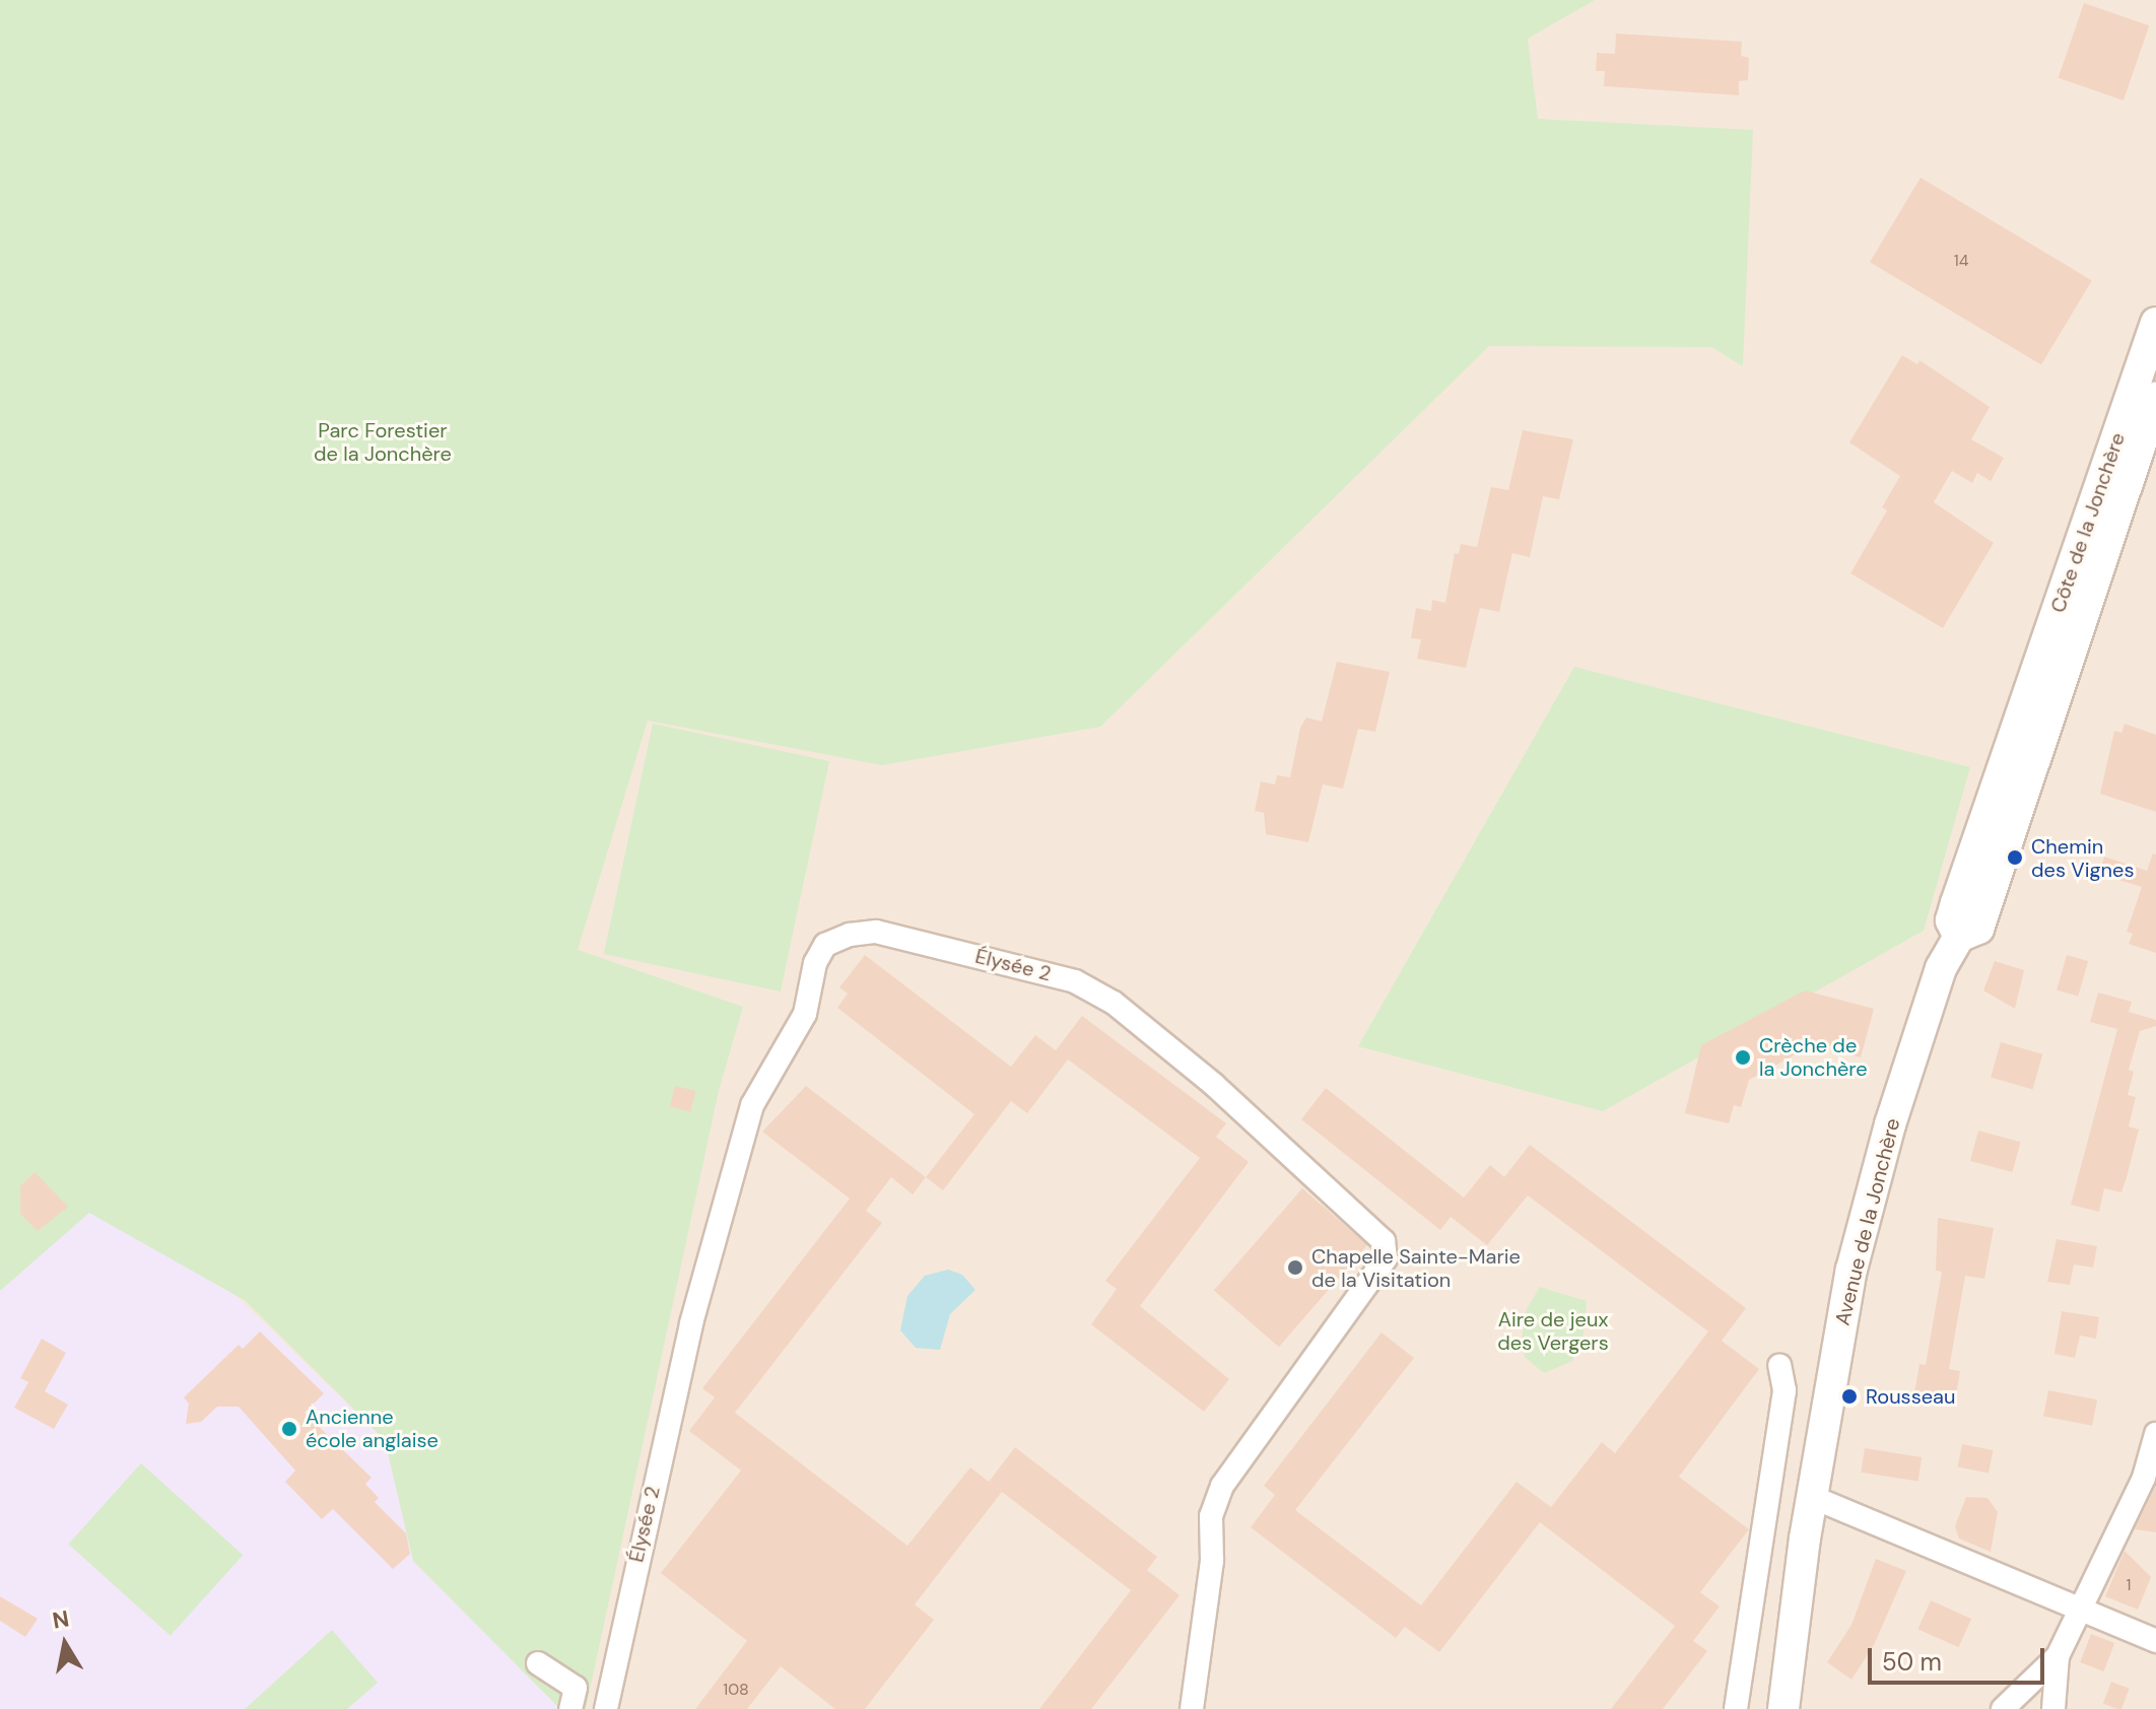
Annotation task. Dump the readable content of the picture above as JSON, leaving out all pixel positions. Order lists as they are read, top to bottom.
{
  "streets": {
    "street": ["Côte de la Jonchère", "Élysée 2", "Avenue de la Jonchère"]
  },
  "crossings": [
    ["Côte de la Jonchère", "Avenue de la Jonchère"]
  ],
  "parks": ["Parc Forestier de la Jonchère", "Aire de jeux des Vergers"],
  "places": [
    "Chemin des Vignes",
    "Crèche de la Jonchère",
    "Chapelle Sainte-Marie de la Visitation",
    "Rousseau",
    "Ancienne école anglaise"
  ],
  "house_numbers": ["14", "1", "108"],
  "scale_bar": "50 m",
  "north": "top"
}
